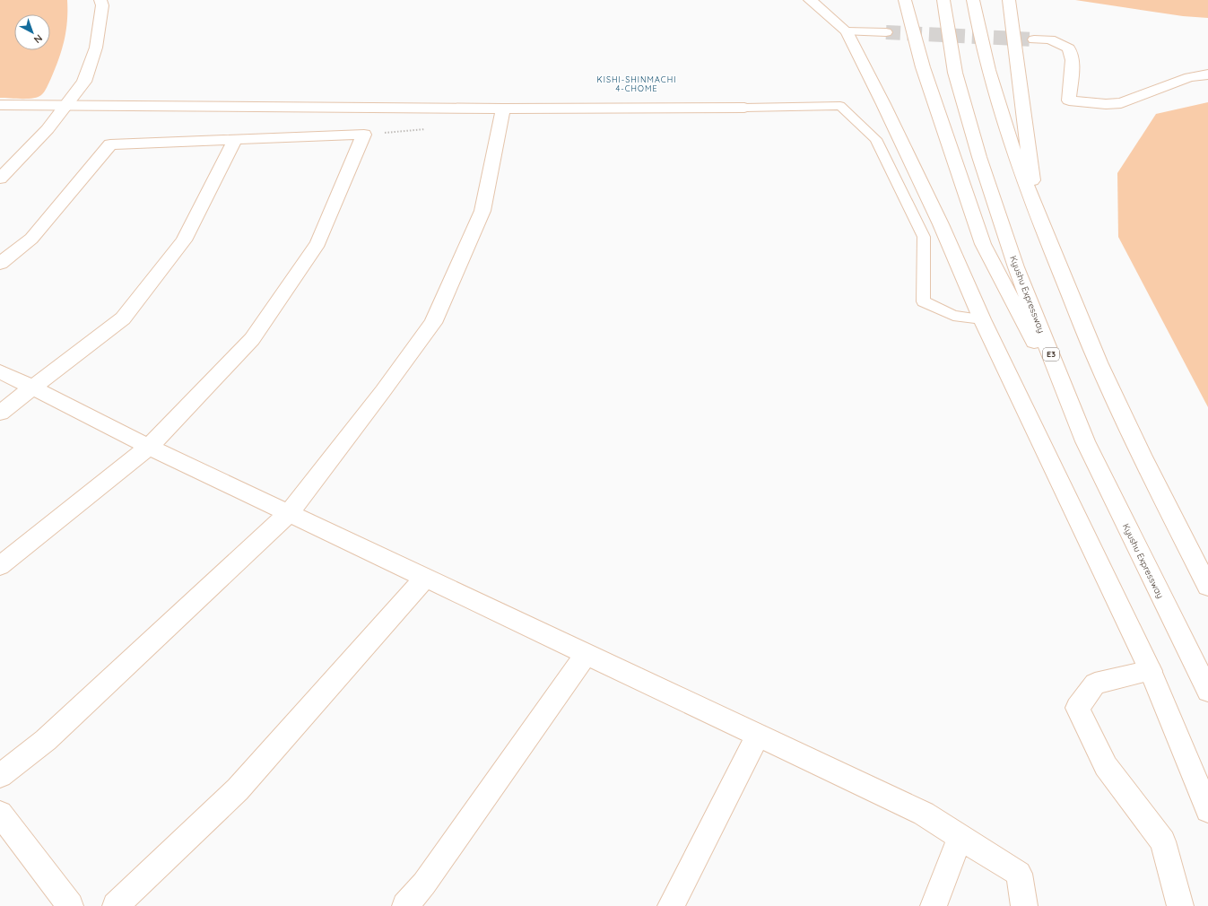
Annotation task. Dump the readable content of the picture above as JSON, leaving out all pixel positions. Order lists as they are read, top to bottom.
{
  "streets": {
    "main road": ["Kyushu Expressway", "E3"]
  },
  "districts": ["KISHI-SHINMACHI 4-CHOME"],
  "north": "bottom right"
}
